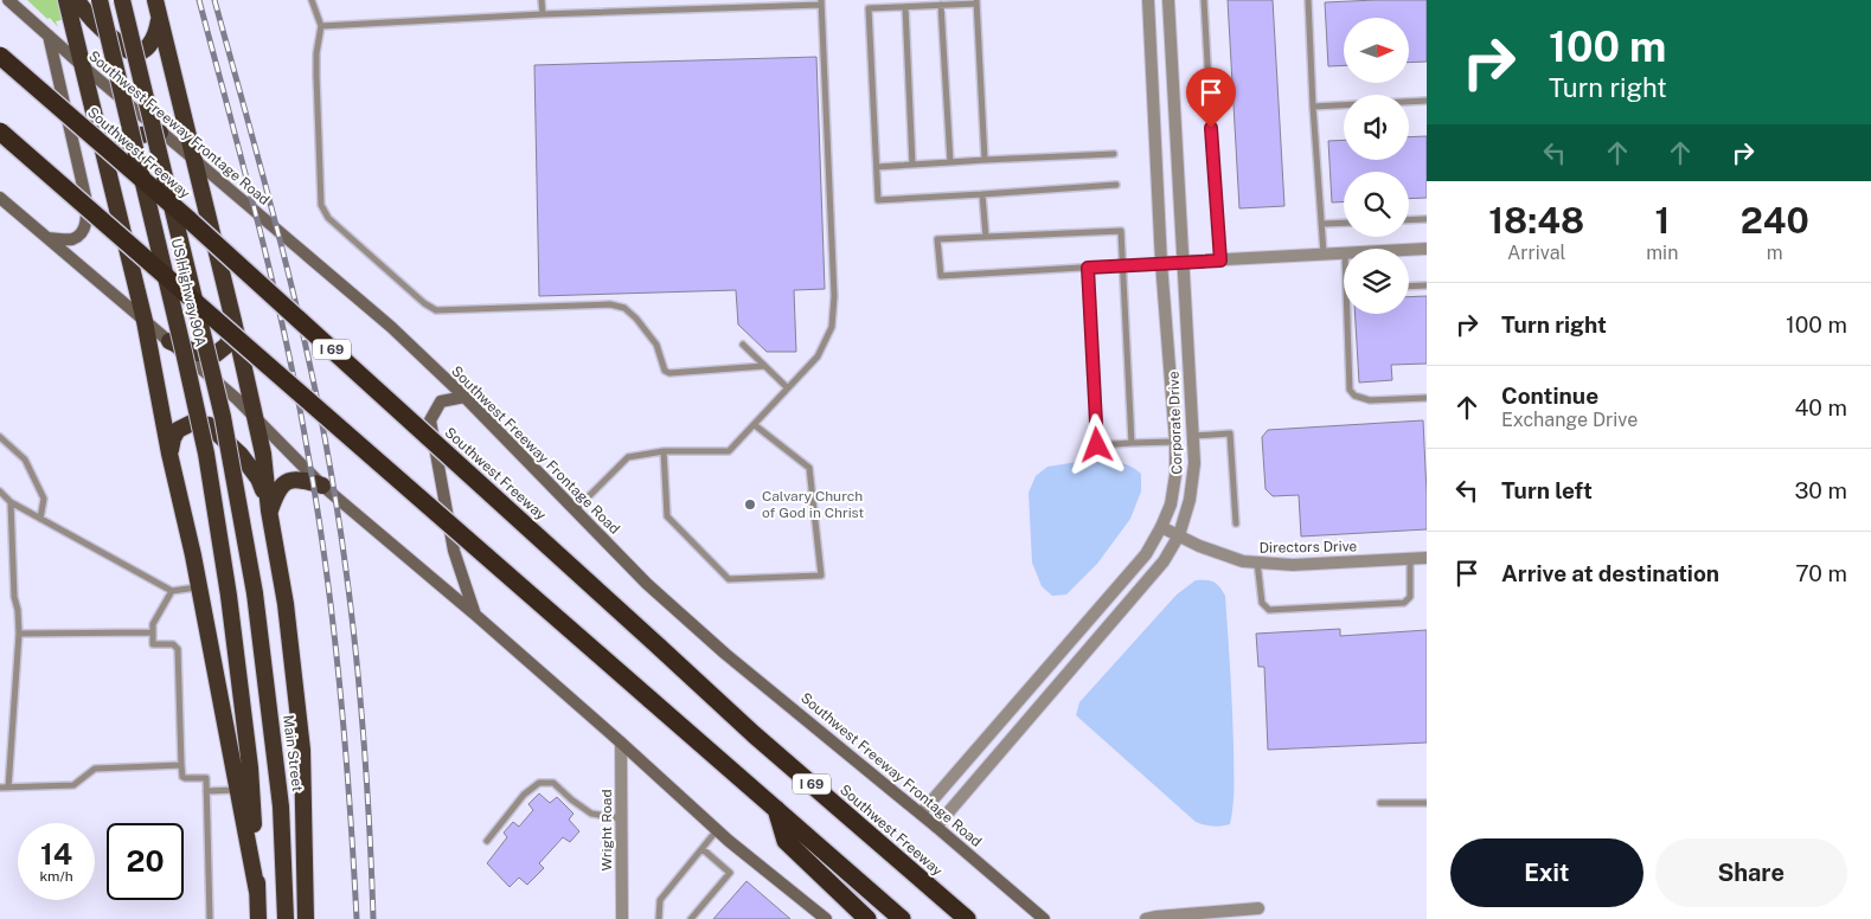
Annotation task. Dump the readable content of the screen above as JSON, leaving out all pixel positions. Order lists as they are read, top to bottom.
{
  "streets": {
    "highway": [
      "Southwest Freeway",
      "US Highway 90A",
      "I 69",
      "Main Street"
    ],
    "main road": ["Southwest Freeway Frontage Road"],
    "street": ["Corporate Drive", "Directors Drive", "Wright Road"]
  },
  "crossings": [
    ["Southwest Freeway Frontage Road", "Corporate Drive"],
    ["US Highway 90A", "Main Street"],
    ["Corporate Drive", "Directors Drive"]
  ],
  "places": ["Calvary Church of God in Christ"],
  "north": "right",
  "page": {
    "turn": ["100 m", "Turn right"],
    "eta": [
      "18:48",
      "Arrival",
      "1",
      "min",
      "240",
      "m"
    ],
    "list": [
      {
        "name": "Turn right",
        "value": "100 m"
      },
      {
        "name": "Continue",
        "note": "Exchange Drive",
        "value": "40 m"
      },
      {
        "name": "Turn left",
        "value": "30 m"
      },
      {
        "name": "Arrive at destination",
        "value": "70 m"
      }
    ],
    "speed": "14 km/h",
    "limit": "20",
    "buttons": ["Exit", "Share"]
  }
}
